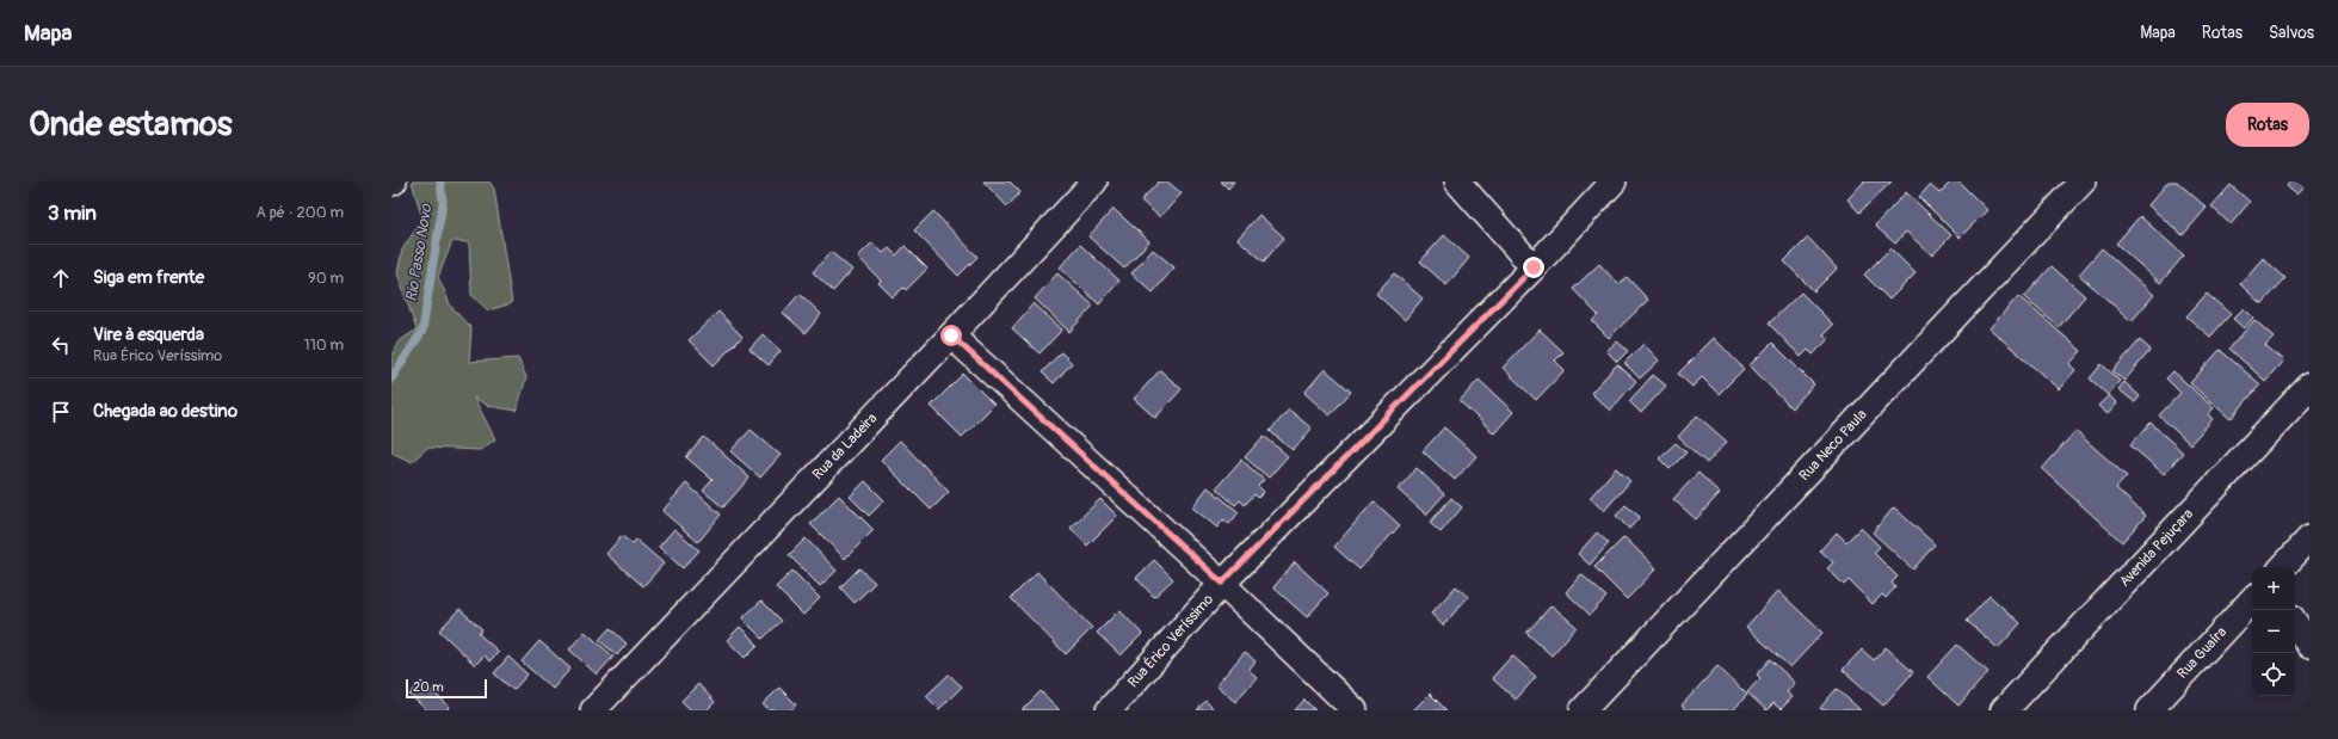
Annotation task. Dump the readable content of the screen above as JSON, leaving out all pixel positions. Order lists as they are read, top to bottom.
{
  "streets": {
    "street": [
      "Rua Neco Paula",
      "Rua da Ladeira",
      "Avenida Pejuçara",
      "Rua Érico Veríssimo",
      "Rua Guaíra"
    ]
  },
  "water": ["Rio Passo Novo"],
  "scale_bar": "20 m",
  "page": {
    "header": "Mapa",
    "nav": ["Mapa", "Rotas", "Salvos"],
    "buttons": "Rotas",
    "title": "Onde estamos",
    "heading": ["3 min", "A pé · 200 m"],
    "list": [
      ["Siga em frente", "90 m"],
      ["Vire à esquerda", "Rua Érico Veríssimo", "110 m"],
      "Chegada ao destino"
    ],
    "map_buttons": ["+", "−"],
    "scale": "20 m"
  }
}
